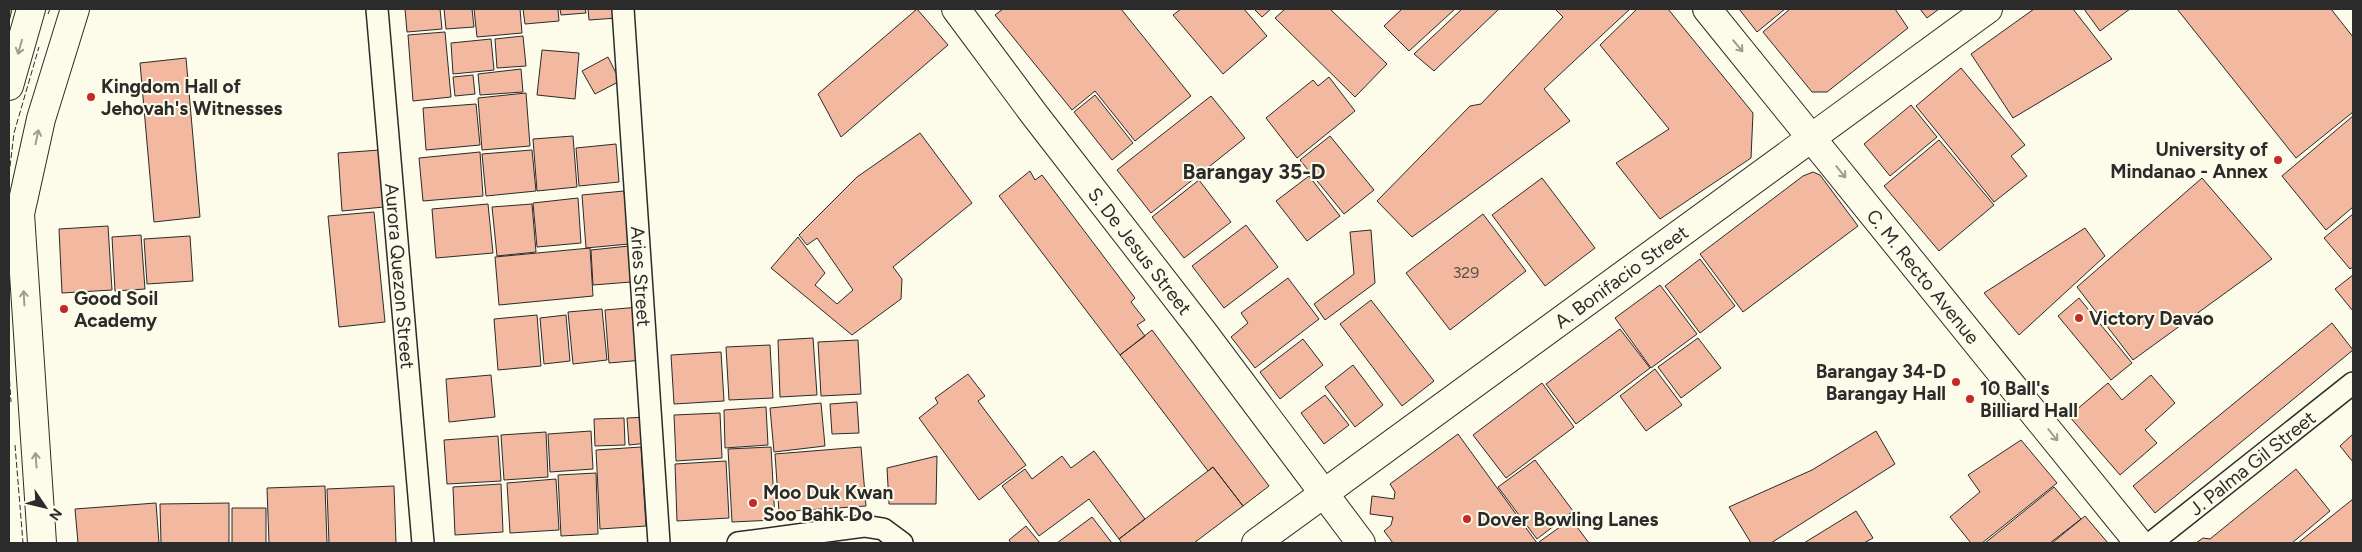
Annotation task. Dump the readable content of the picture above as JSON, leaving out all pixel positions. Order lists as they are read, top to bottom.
{
  "streets": {
    "street": [
      "S. De Jesus Street",
      "Aurora Quezon Street",
      "Aries Street",
      "C. M. Recto Avenue",
      "A. Bonifacio Street",
      "J. Palma Gil Street"
    ]
  },
  "crossings": [
    ["S. De Jesus Street", "A. Bonifacio Street"],
    ["C. M. Recto Avenue", "A. Bonifacio Street"]
  ],
  "one_way": ["C. M. Recto Avenue"],
  "districts": ["Barangay 35-D"],
  "places": [
    "Kingdom Hall of Jehovah's Witnesses",
    "University of Mindanao - Annex",
    "Good Soil Academy",
    "Victory Davao",
    "Barangay 34-D Barangay Hall",
    "10 Ball's Billiard Hall",
    "Moo Duk Kwan Soo Bahk Do",
    "Dover Bowling Lanes"
  ],
  "house_numbers": ["329"],
  "north": "bottom right"
}
